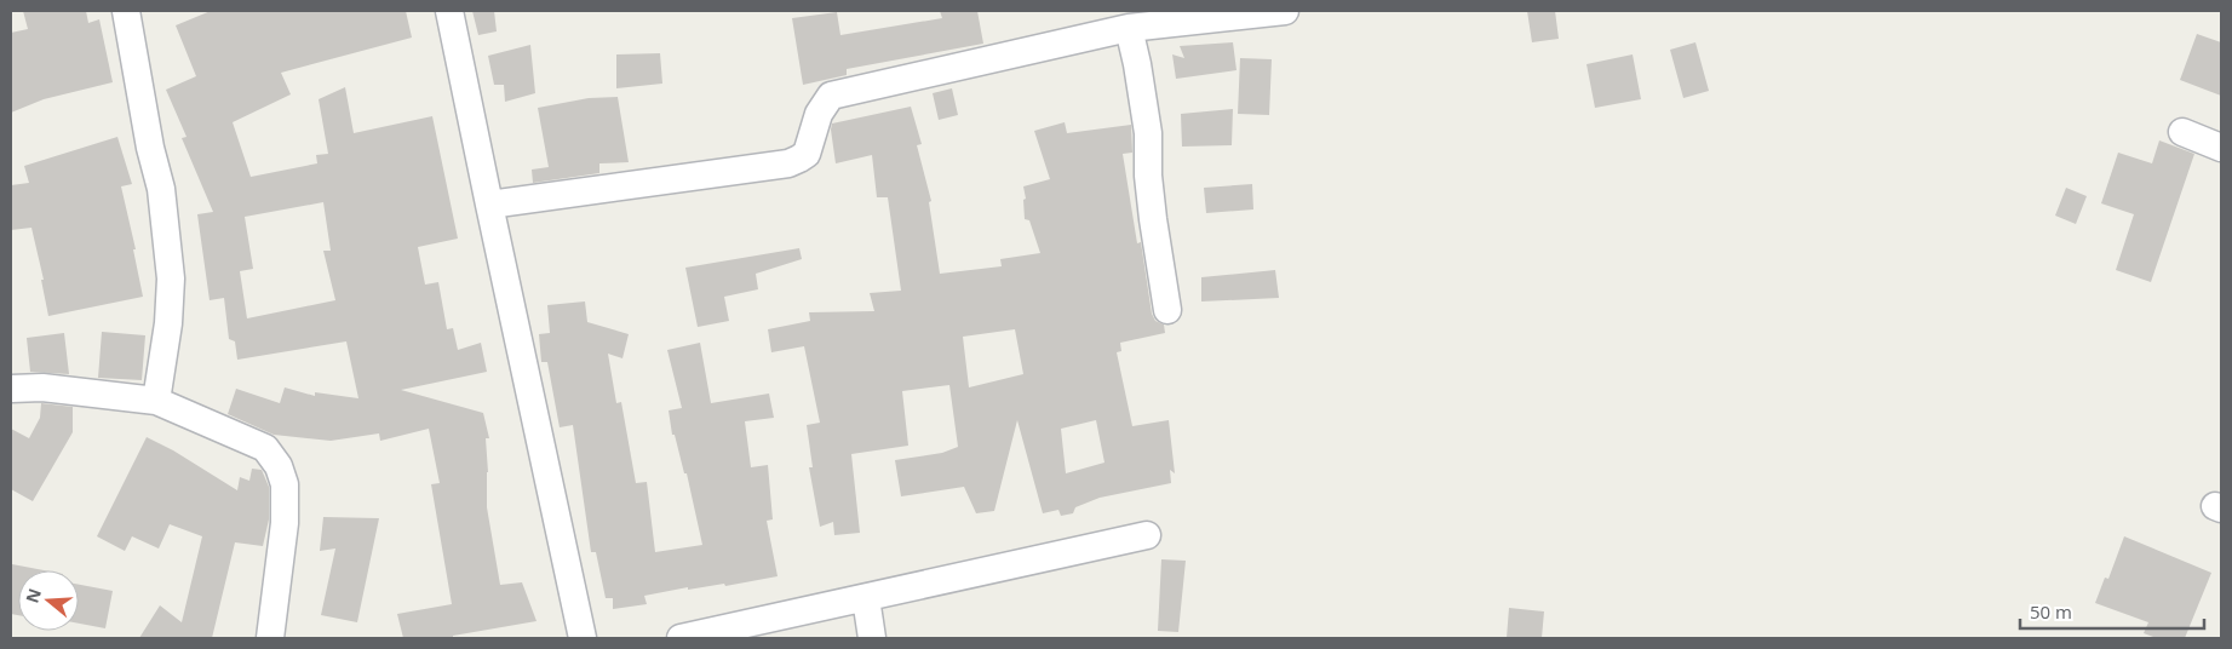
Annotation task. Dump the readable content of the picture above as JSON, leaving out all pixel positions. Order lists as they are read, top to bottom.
{
  "scale_bar": "50 m",
  "north": "left"
}
